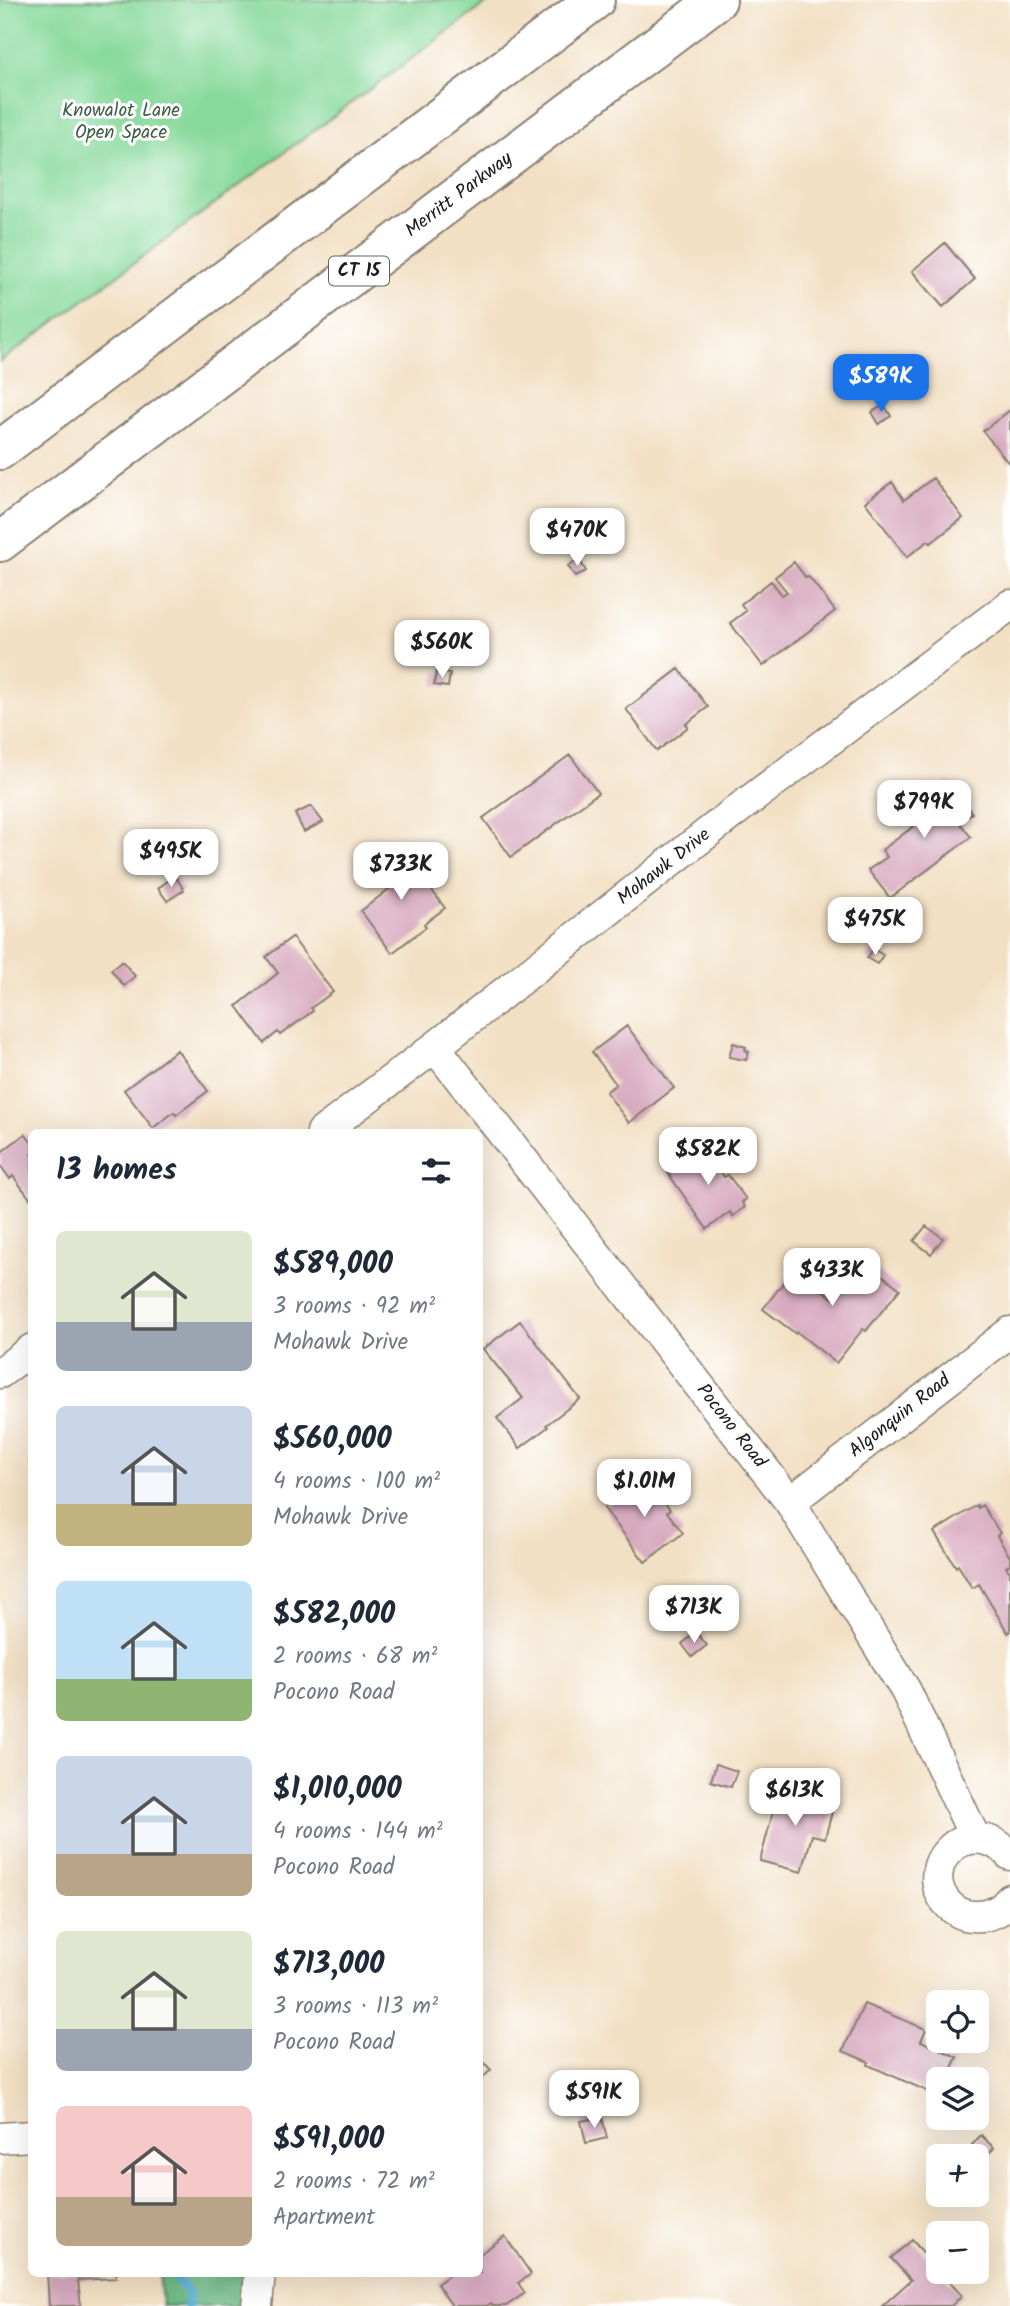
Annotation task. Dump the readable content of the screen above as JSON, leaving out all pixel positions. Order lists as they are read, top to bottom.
{
  "streets": {
    "highway": ["Merritt Parkway", "CT 15"],
    "street": ["Mohawk Drive", "Algonquin Road", "Pocono Road"]
  },
  "crossings": [
    ["Mohawk Drive", "Pocono Road"],
    ["Algonquin Road", "Pocono Road"]
  ],
  "parks": ["Knowalot Lane Open Space"],
  "page": {
    "price": [
      "$589K",
      "$470K",
      "$560K",
      "$799K",
      "$495K",
      "$733K",
      "$475K",
      "$582K",
      "$433K",
      "$1.01M",
      "$713K",
      "$613K",
      "$591K"
    ],
    "heading": "13 homes",
    "list": [
      {
        "name": "$589,000",
        "note": "3 rooms · 92 m² · Mohawk Drive"
      },
      {
        "name": "$560,000",
        "note": "4 rooms · 100 m² · Mohawk Drive"
      },
      {
        "name": "$582,000",
        "note": "2 rooms · 68 m² · Pocono Road"
      },
      {
        "name": "$1,010,000",
        "note": "4 rooms · 144 m² · Pocono Road"
      },
      {
        "name": "$713,000",
        "note": "3 rooms · 113 m² · Pocono Road"
      },
      {
        "name": "$591,000",
        "note": "2 rooms · 72 m² · Apartment"
      }
    ],
    "map_buttons": ["+", "−"]
  }
}
